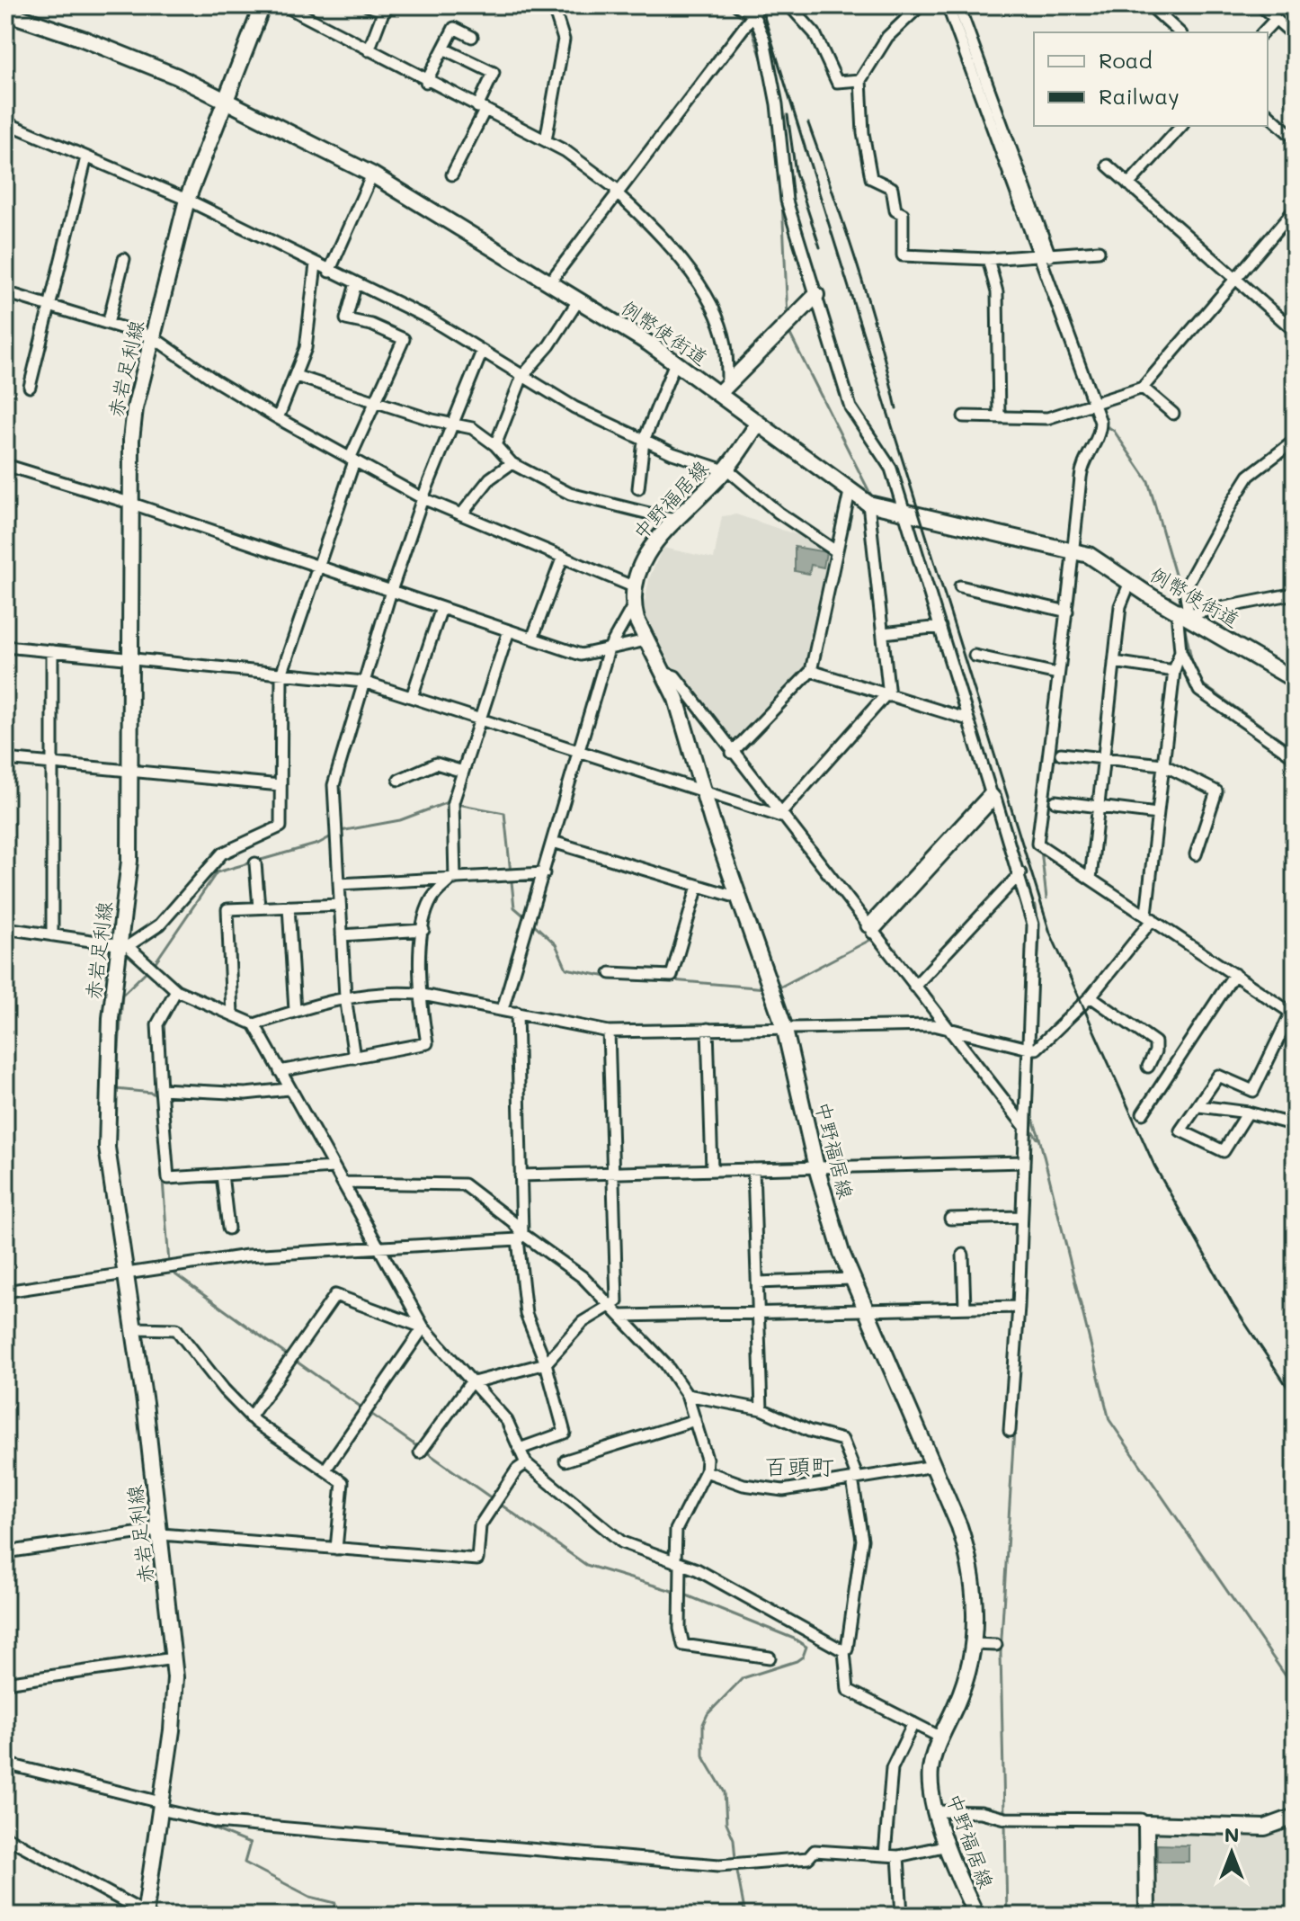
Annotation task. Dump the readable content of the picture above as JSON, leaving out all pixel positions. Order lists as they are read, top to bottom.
{
  "streets": {
    "main road": ["例幣使街道", "赤岩足利線", "中野福居線"]
  },
  "crossings": [
    ["例幣使街道", "赤岩足利線"],
    ["例幣使街道", "中野福居線"]
  ],
  "districts": ["百頭町"],
  "legend": ["Road", "Railway"],
  "north": "top"
}
